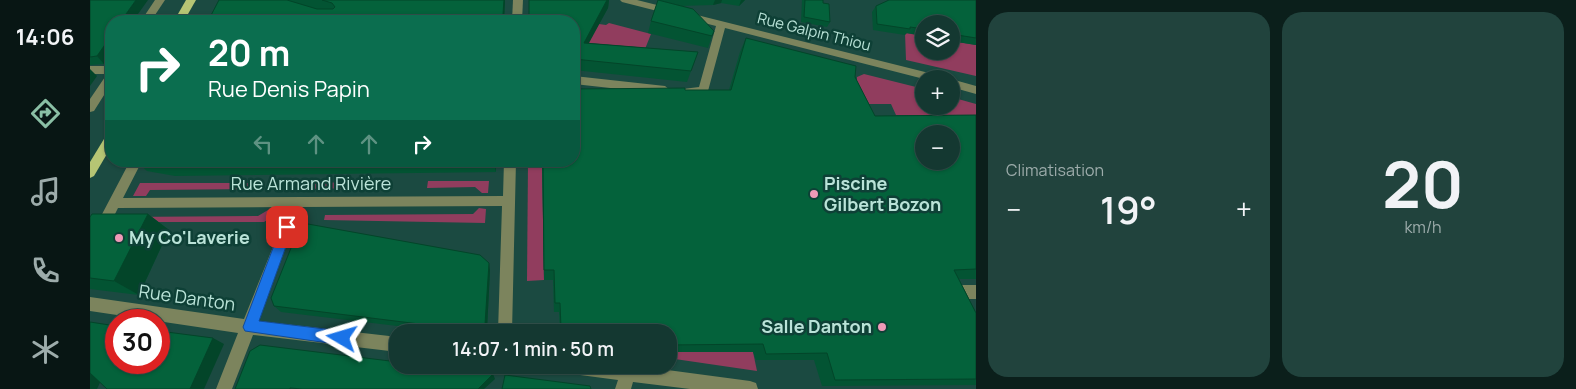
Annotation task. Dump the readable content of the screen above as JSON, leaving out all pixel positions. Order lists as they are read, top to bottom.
{
  "streets": {
    "street": ["Rue Galpin Thiou", "Rue Armand Rivière", "Rue Danton"]
  },
  "places": ["Piscine Gilbert Bozon", "My Co'Laverie", "Salle Danton"],
  "page": {
    "tabs": "14:06",
    "tile": [
      "Climatisation",
      ["20", "km/h"]
    ],
    "map_buttons": ["+", "−"],
    "turn": ["20 m", "Rue Denis Papin"],
    "heat": ["−", "19°", "+"],
    "limit": "30",
    "trip": "14:07 · 1 min · 50 m"
  }
}
